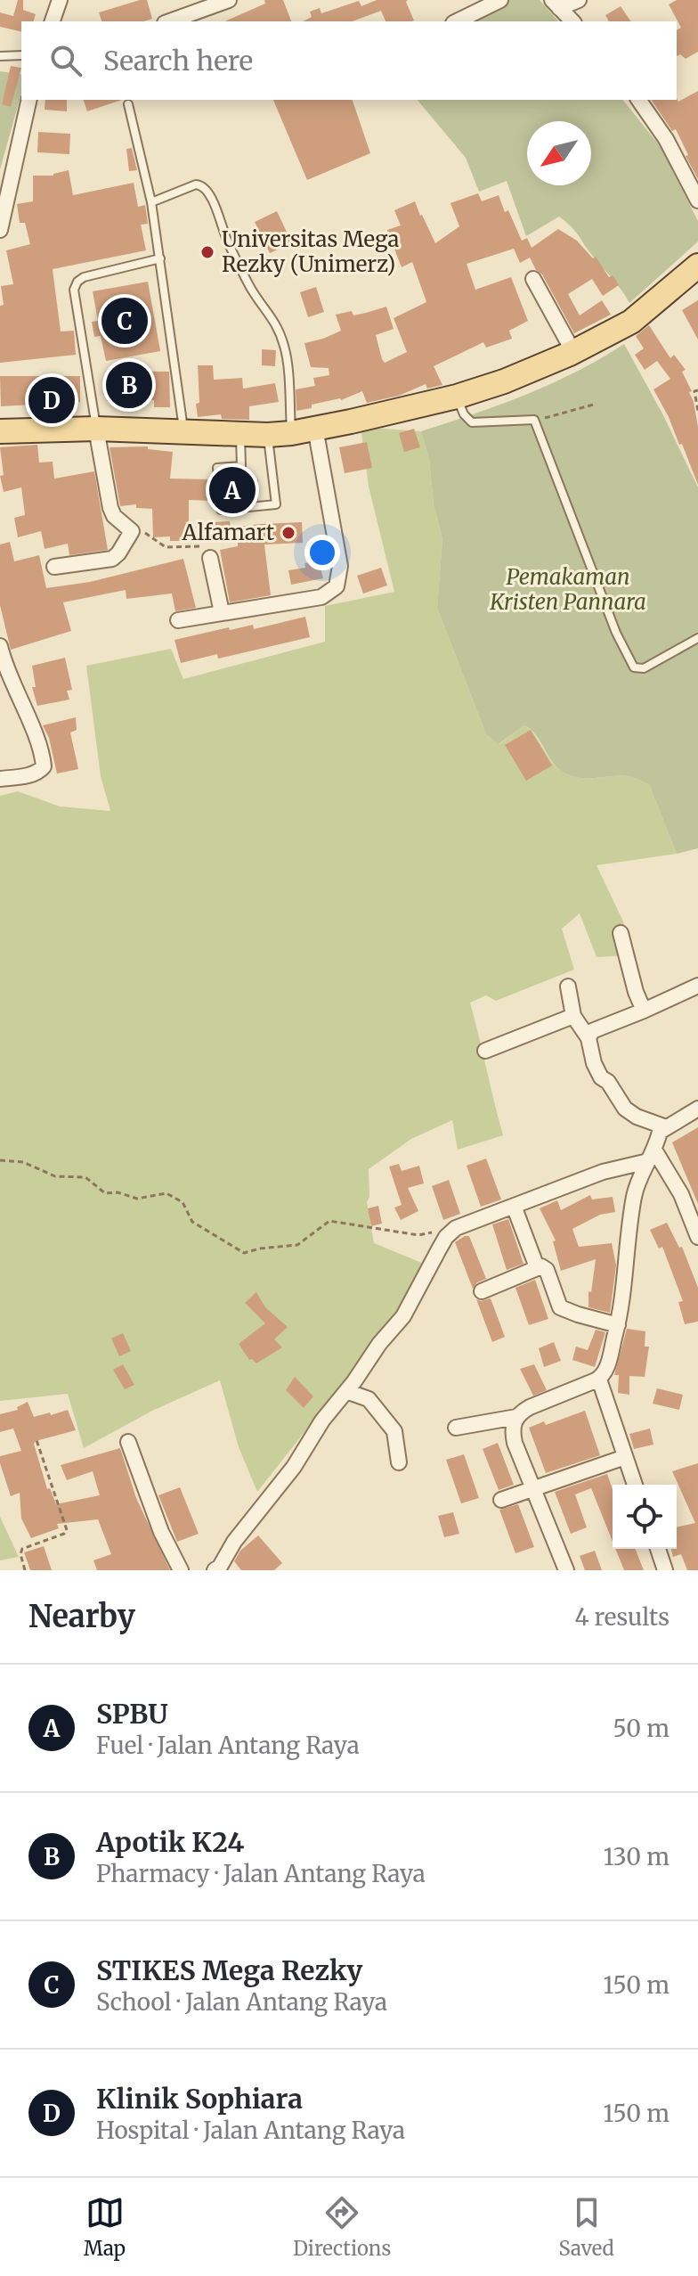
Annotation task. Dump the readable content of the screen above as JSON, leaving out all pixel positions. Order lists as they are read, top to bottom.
{
  "parks": ["Pemakaman Kristen Pannara"],
  "places": ["Universitas Mega Rezky (Unimerz)", "Alfamart"],
  "north": "bottom left",
  "page": {
    "search": "Search here",
    "pins": [
      "C",
      "B",
      "D",
      "A"
    ],
    "heading": ["Nearby", "4 results"],
    "list": [
      {
        "mark": "A",
        "name": "SPBU",
        "note": "Fuel · Jalan Antang Raya",
        "value": "50 m"
      },
      {
        "mark": "B",
        "name": "Apotik K24",
        "note": "Pharmacy · Jalan Antang Raya",
        "value": "130 m"
      },
      {
        "mark": "C",
        "name": "STIKES Mega Rezky",
        "note": "School · Jalan Antang Raya",
        "value": "150 m"
      },
      {
        "mark": "D",
        "name": "Klinik Sophiara",
        "note": "Hospital · Jalan Antang Raya",
        "value": "150 m"
      }
    ],
    "nav": ["Map", "Directions", "Saved"]
  }
}
